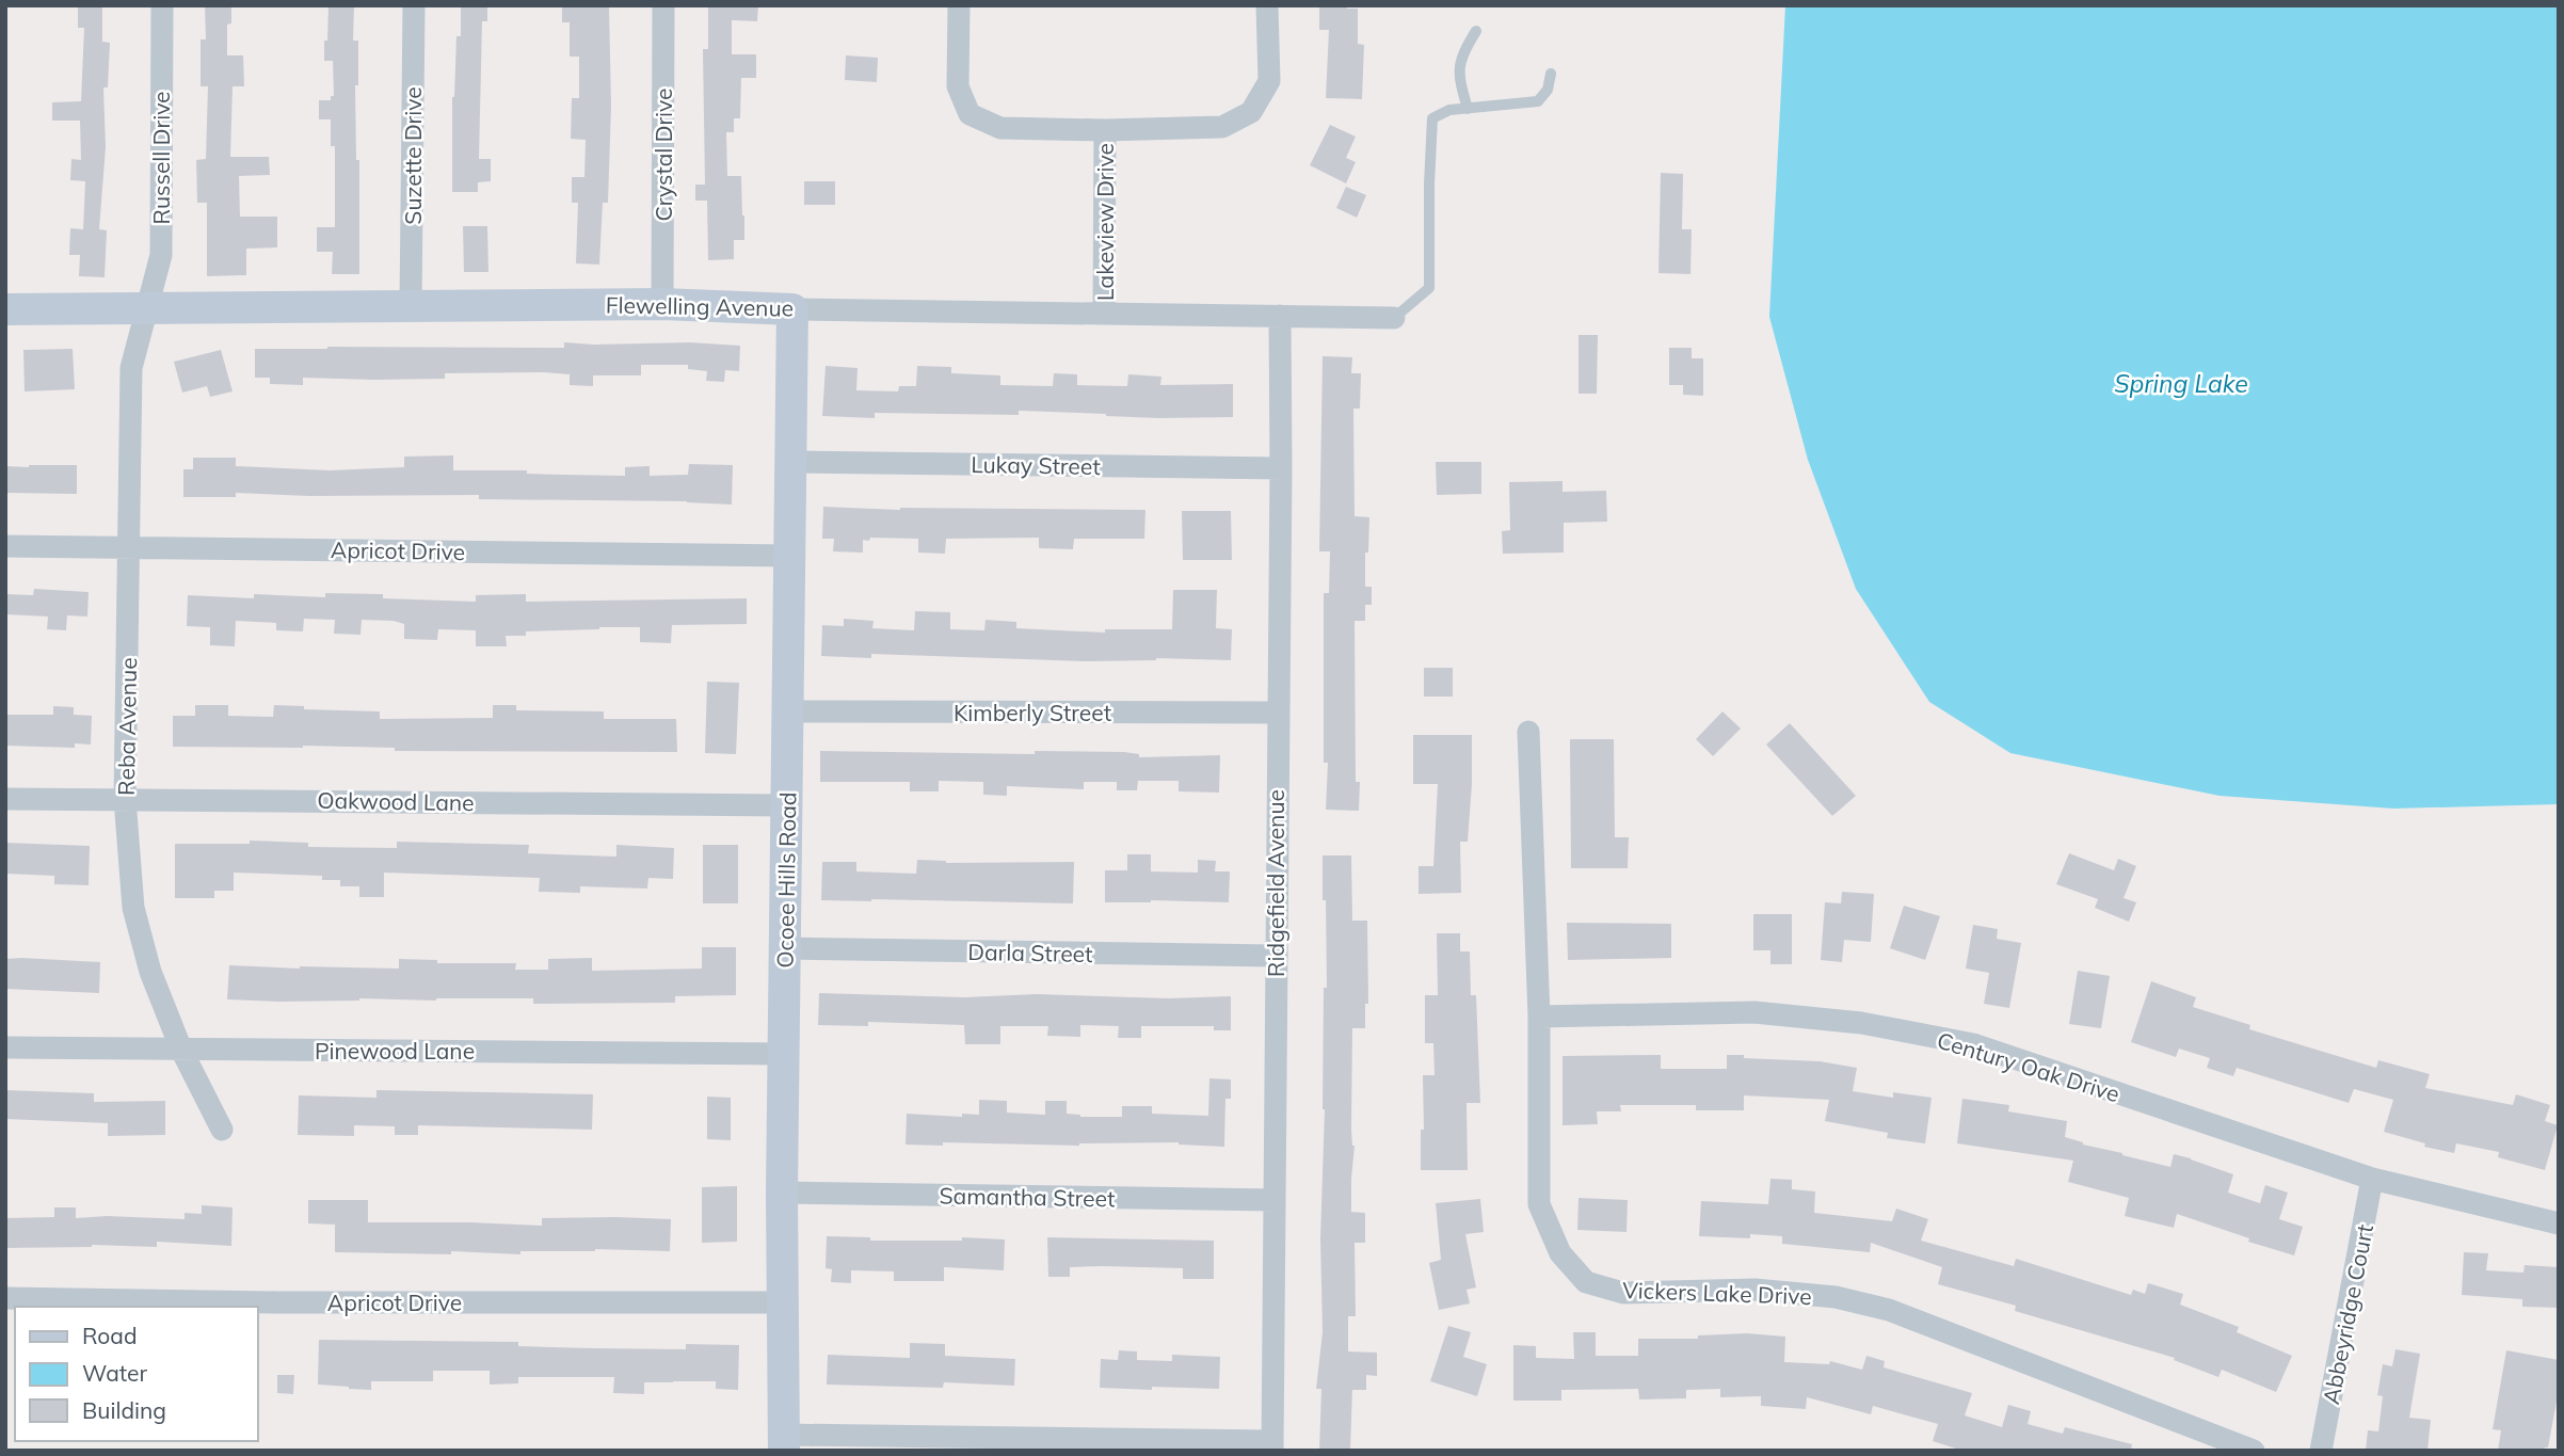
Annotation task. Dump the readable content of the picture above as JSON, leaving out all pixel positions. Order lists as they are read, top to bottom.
{
  "streets": {
    "street": [
      "Crystal Drive",
      "Suzette Drive",
      "Russell Drive",
      "Lakeview Drive",
      "Flewelling Avenue",
      "Lukay Street",
      "Apricot Drive",
      "Kimberly Street",
      "Reba Avenue",
      "Oakwood Lane",
      "Ocoee Hills Road",
      "Ridgefield Avenue",
      "Darla Street",
      "Pinewood Lane",
      "Century Oak Drive",
      "Samantha Street",
      "Vickers Lake Drive",
      "Abbeyridge Court"
    ]
  },
  "crossings": [
    ["Crystal Drive", "Flewelling Avenue"],
    ["Suzette Drive", "Flewelling Avenue"],
    ["Russell Drive", "Flewelling Avenue"],
    ["Russell Drive", "Reba Avenue"],
    ["Lakeview Drive", "Flewelling Avenue"],
    ["Flewelling Avenue", "Reba Avenue"],
    ["Flewelling Avenue", "Ocoee Hills Road"],
    ["Flewelling Avenue", "Ridgefield Avenue"],
    ["Lukay Street", "Ocoee Hills Road"],
    ["Lukay Street", "Ridgefield Avenue"],
    ["Apricot Drive", "Reba Avenue"],
    ["Apricot Drive", "Ocoee Hills Road"],
    ["Kimberly Street", "Ocoee Hills Road"],
    ["Kimberly Street", "Ridgefield Avenue"],
    ["Reba Avenue", "Oakwood Lane"],
    ["Reba Avenue", "Pinewood Lane"],
    ["Oakwood Lane", "Ocoee Hills Road"],
    ["Ocoee Hills Road", "Darla Street"],
    ["Ocoee Hills Road", "Pinewood Lane"],
    ["Ocoee Hills Road", "Samantha Street"],
    ["Ridgefield Avenue", "Darla Street"],
    ["Ridgefield Avenue", "Samantha Street"],
    ["Century Oak Drive", "Vickers Lake Drive"],
    ["Century Oak Drive", "Abbeyridge Court"]
  ],
  "water": ["Spring Lake"],
  "legend": ["Road", "Water", "Building"]
}
